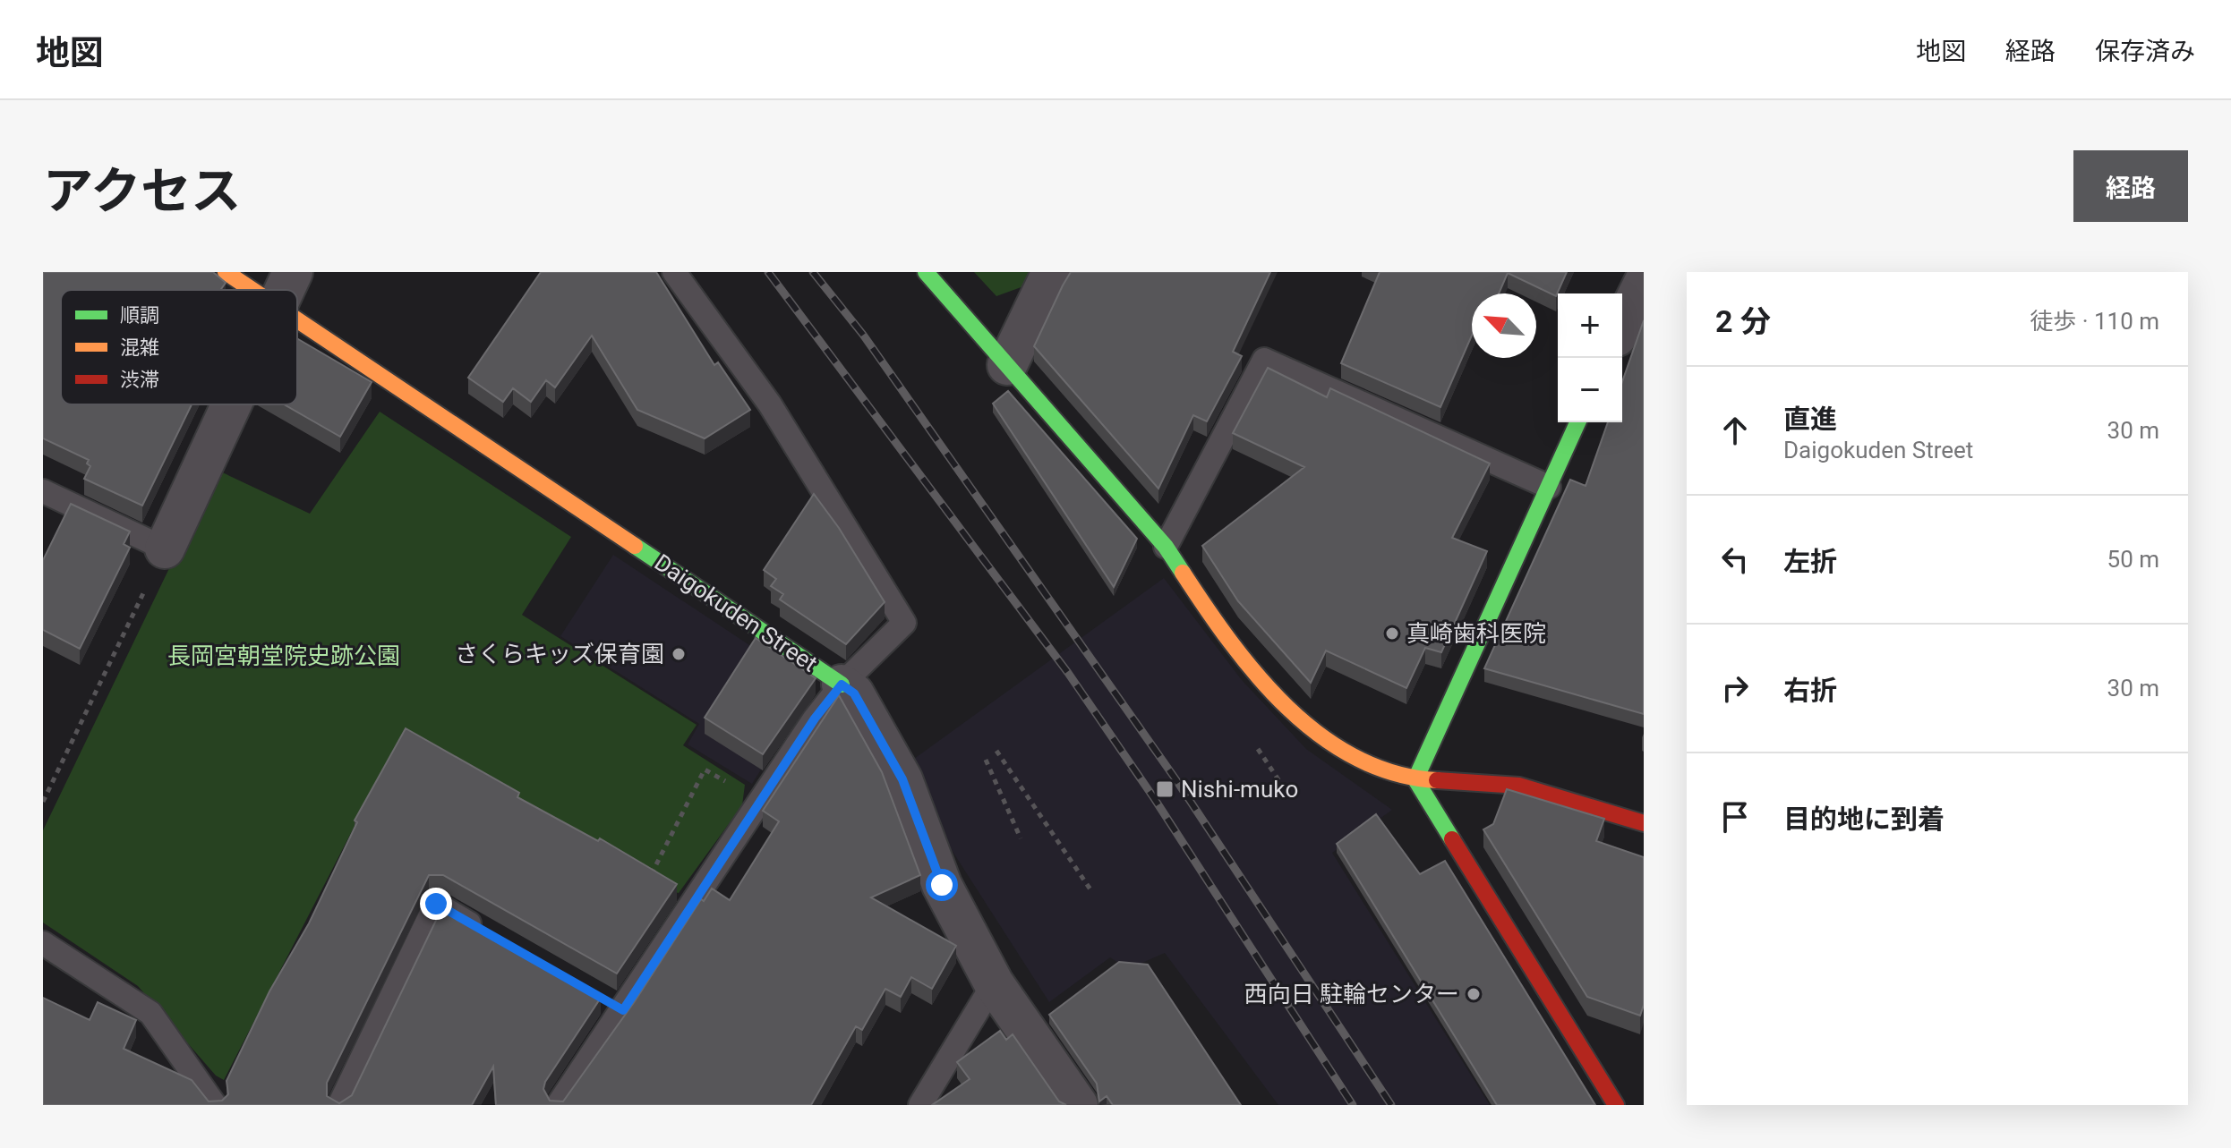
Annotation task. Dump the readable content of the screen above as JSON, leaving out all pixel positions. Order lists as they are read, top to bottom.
{
  "streets": {
    "street": ["Daigokuden Street"]
  },
  "parks": ["長岡宮朝堂院史跡公園"],
  "places": {
    "other": ["真崎歯科医院", "さくらキッズ保育園", "西向日 駐輪センター"],
    "transit": ["Nishi-muko"]
  },
  "legend": ["順調", "混雑", "渋滞"],
  "north": "top left",
  "page": {
    "header": "地図",
    "nav": ["地図", "経路", "保存済み"],
    "title": "アクセス",
    "buttons": "経路",
    "heading": ["2 分", "徒歩 · 110 m"],
    "map_buttons": ["+", "−"],
    "list": [
      ["直進", "Daigokuden Street", "30 m"],
      ["左折", "50 m"],
      ["右折", "30 m"],
      "目的地に到着"
    ]
  }
}
